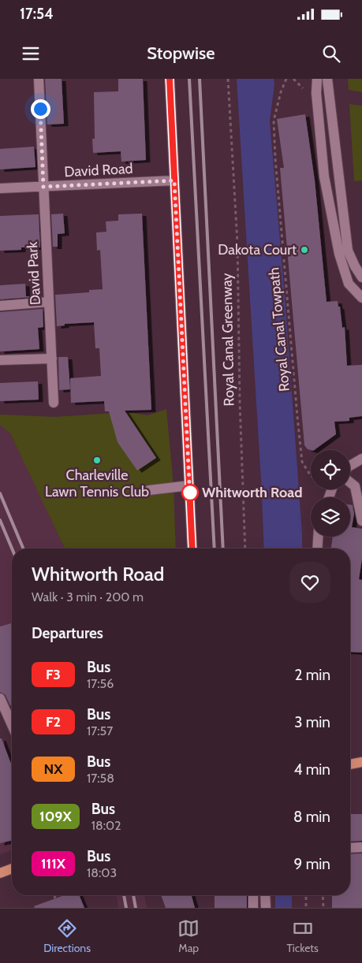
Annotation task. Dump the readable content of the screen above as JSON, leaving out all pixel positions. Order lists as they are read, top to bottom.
{
  "streets": {
    "street": ["David Road", "David Park"],
    "path": ["Royal Canal Towpath", "Royal Canal Greenway"]
  },
  "crossings": [
    ["David Road", "David Park"]
  ],
  "places": ["Dakota Court", "Charleville Lawn Tennis Club", "Whitworth Road"],
  "lines": ["bus line F3"],
  "page": {
    "status": "17:54",
    "header": "Stopwise",
    "heading": [
      ["Whitworth Road", "Walk · 3 min · 200 m"],
      "Departures"
    ],
    "list": [
      {
        "mark": "F3",
        "name": "Bus",
        "note": "17:56",
        "value": "2 min"
      },
      {
        "mark": "F2",
        "name": "Bus",
        "note": "17:57",
        "value": "3 min"
      },
      {
        "mark": "NX",
        "name": "Bus",
        "note": "17:58",
        "value": "4 min"
      },
      {
        "mark": "109X",
        "name": "Bus",
        "note": "18:02",
        "value": "8 min"
      },
      {
        "mark": "111X",
        "name": "Bus",
        "note": "18:03",
        "value": "9 min"
      }
    ],
    "tabs": ["Directions", "Map", "Tickets"]
  }
}
